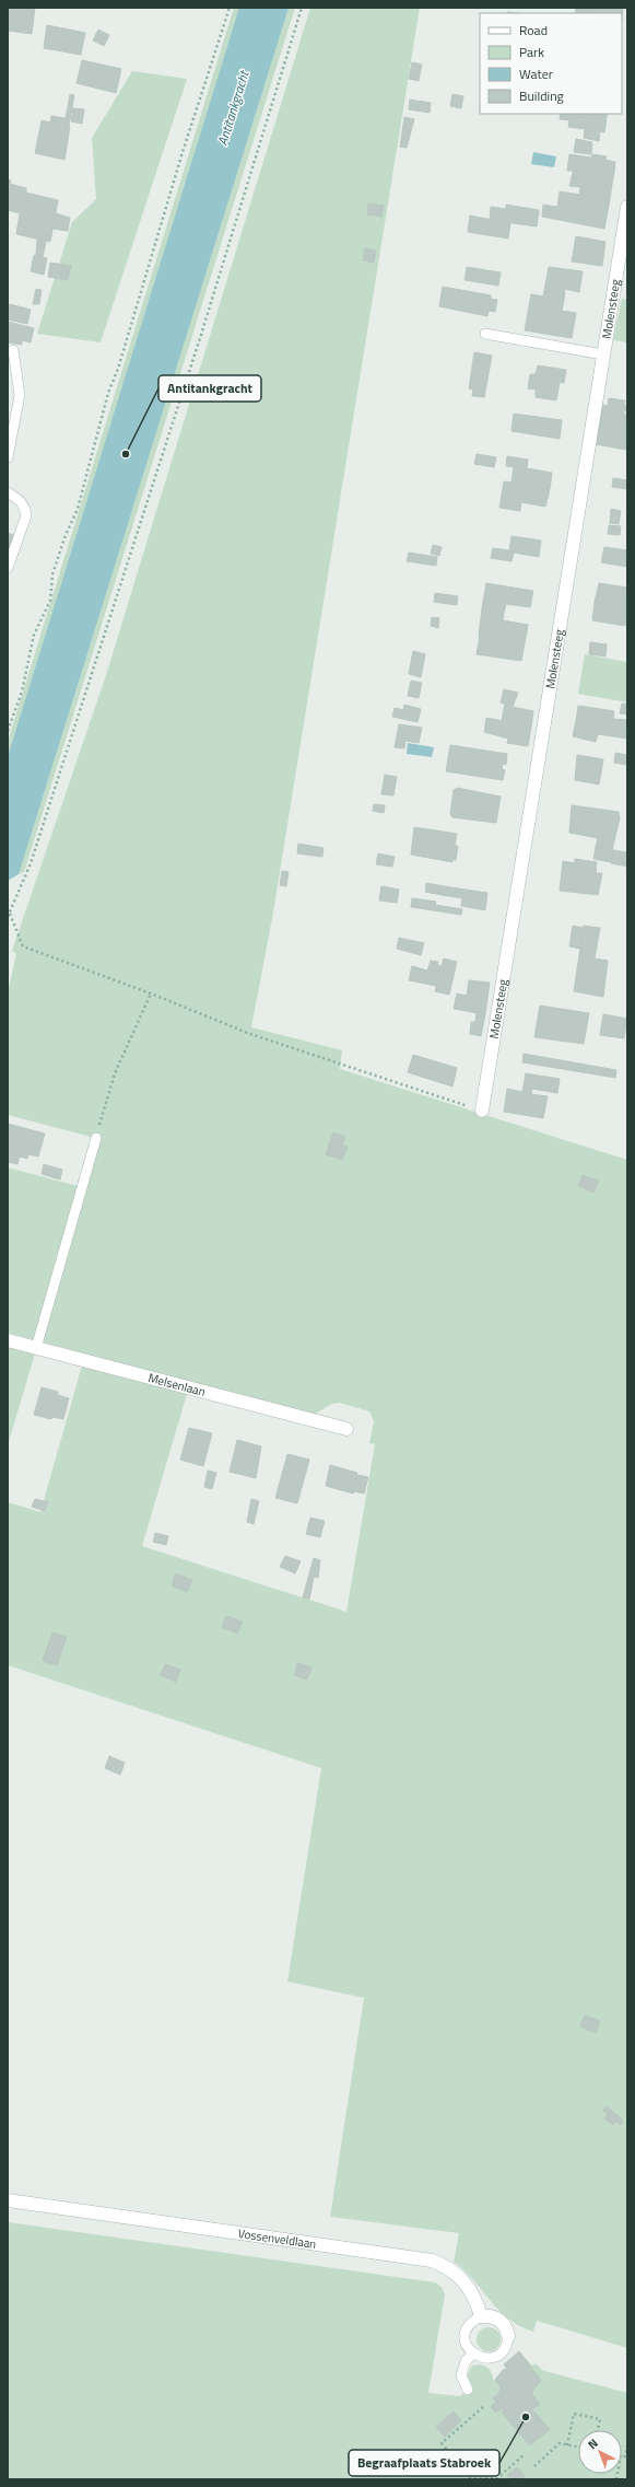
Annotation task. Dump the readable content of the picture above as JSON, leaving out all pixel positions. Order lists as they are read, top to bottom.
{
  "streets": {
    "street": ["Molensteeg", "Melsenlaan", "Vossenveldlaan"]
  },
  "water": ["Antitankgracht"],
  "places": ["Antitankgracht", "Begraafplaats Stabroek"],
  "legend": [
    "Road",
    "Park",
    "Water",
    "Building"
  ],
  "north": "top left"
}
